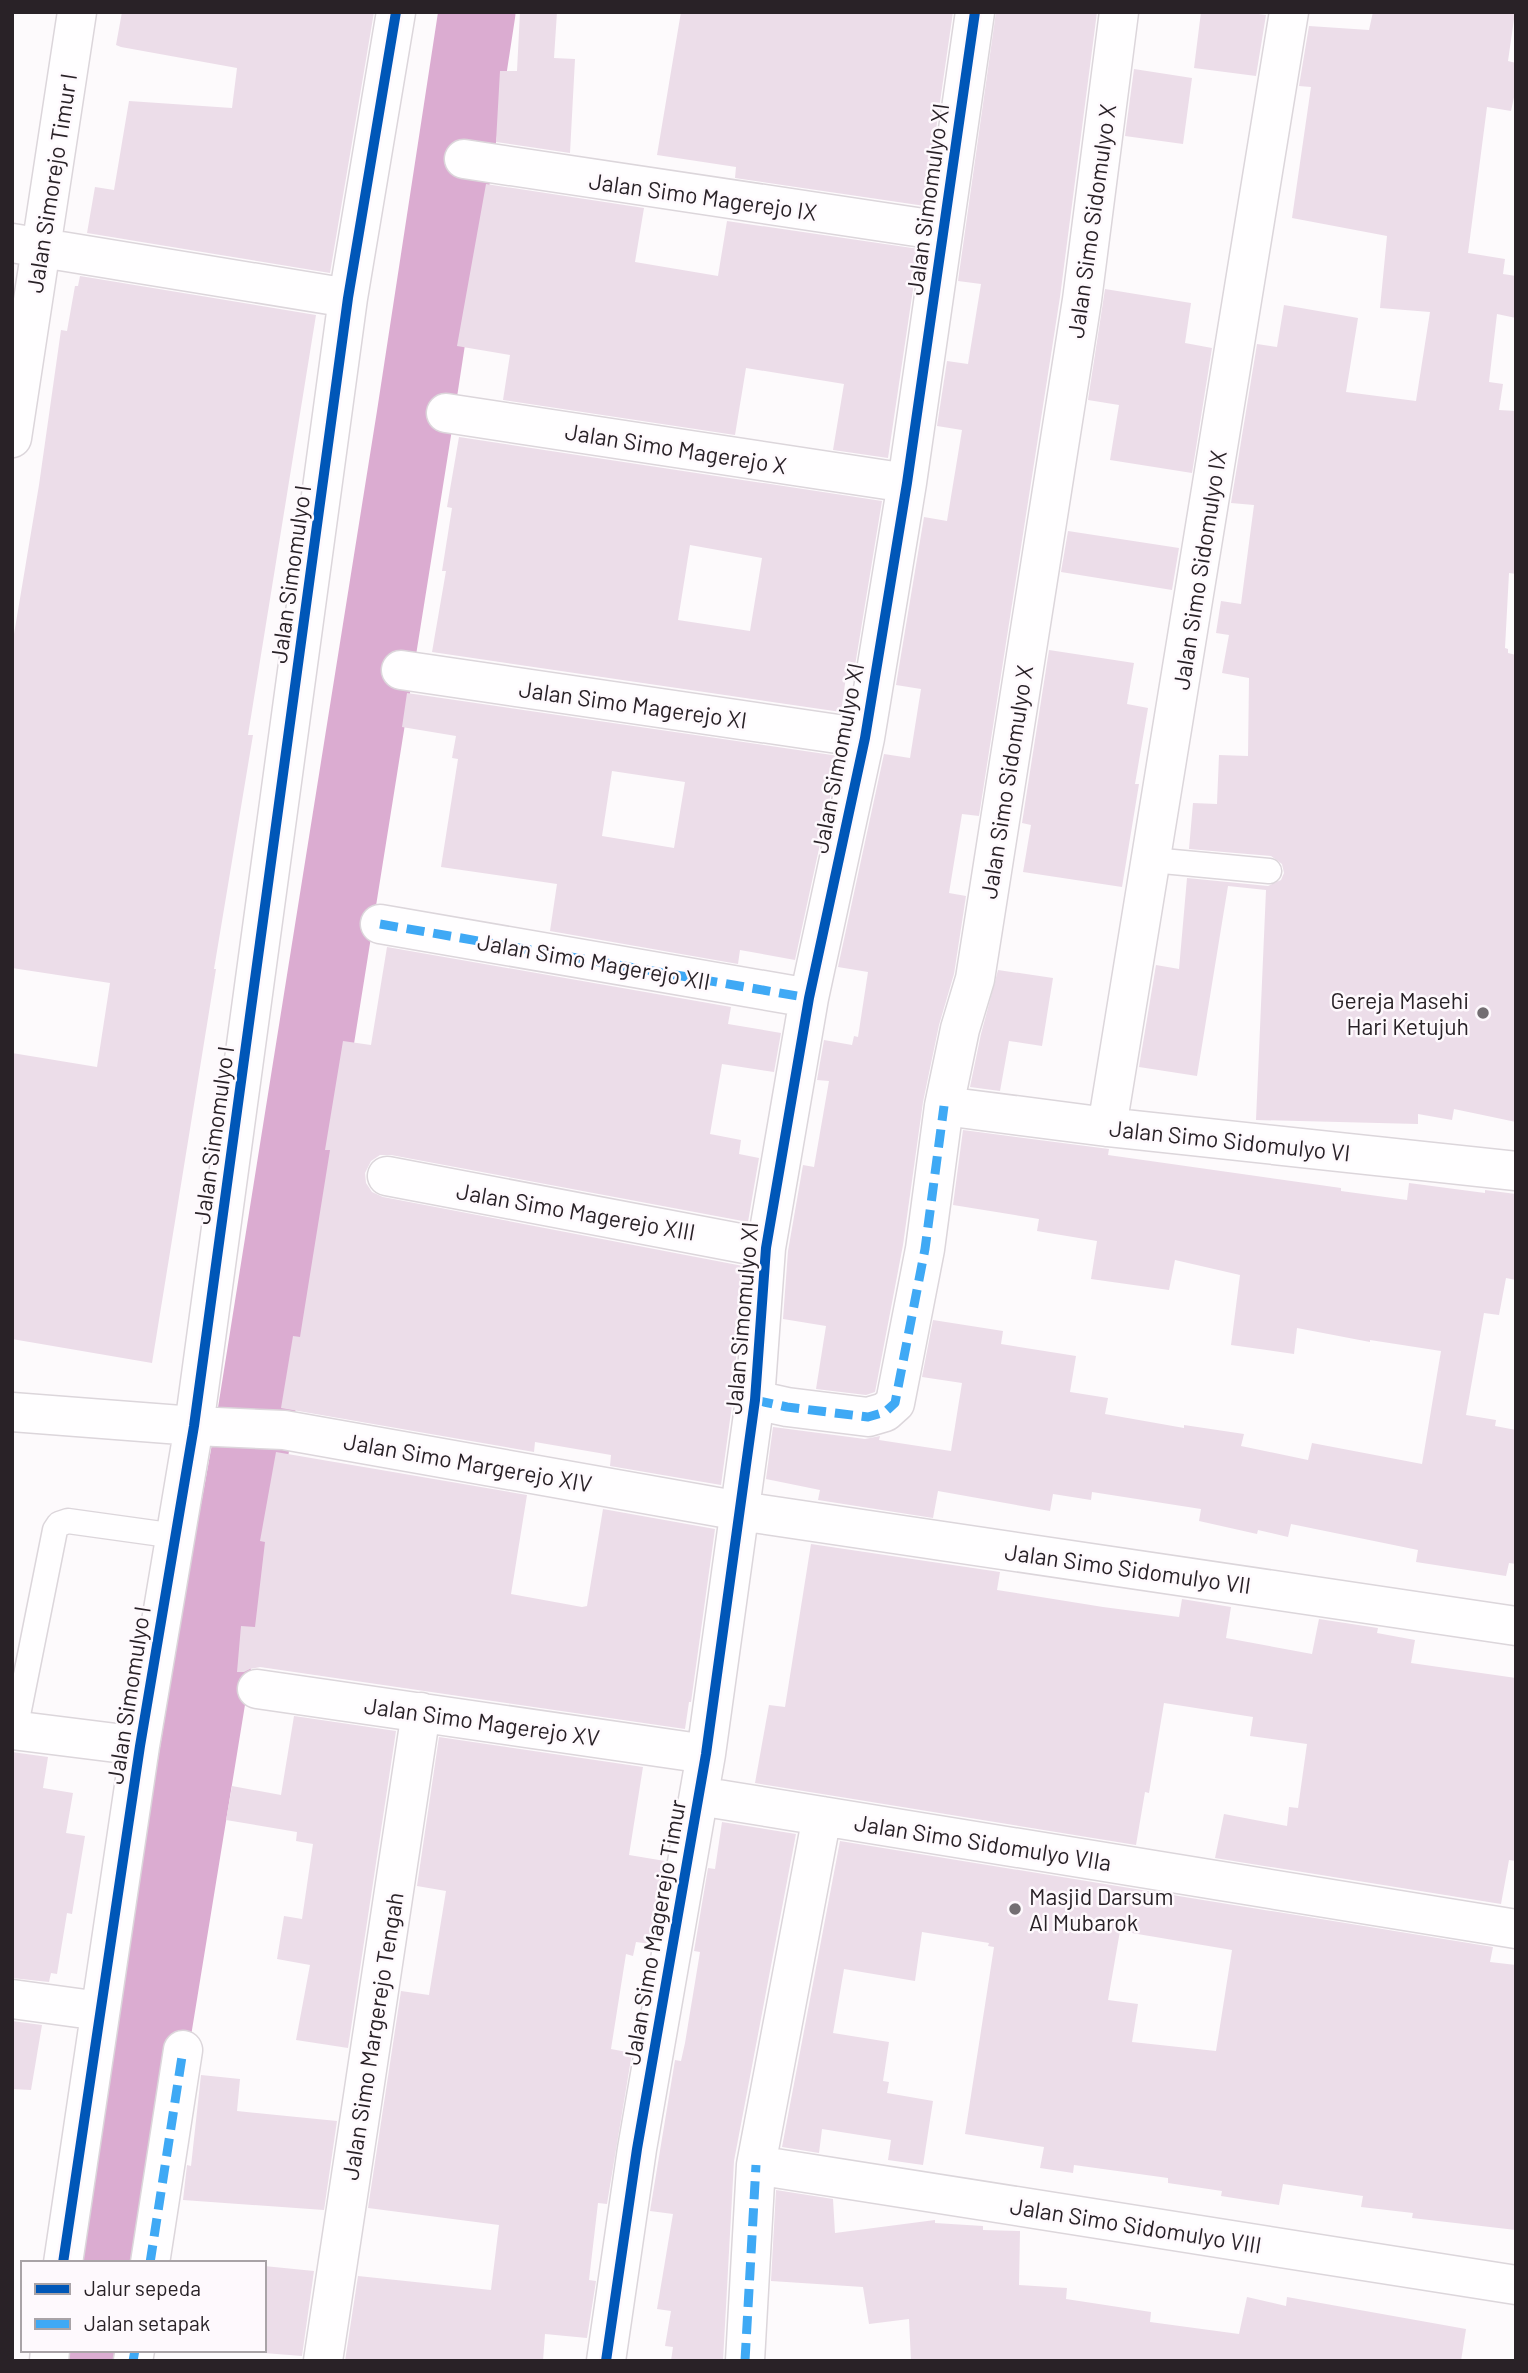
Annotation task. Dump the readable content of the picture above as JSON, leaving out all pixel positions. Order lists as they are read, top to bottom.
{
  "streets": {
    "street": [
      "Jalan Simorejo Timur I",
      "Jalan Simo Magerejo IX",
      "Jalan Simomulyo XI",
      "Jalan Simo Sidomulyo X",
      "Jalan Simo Magerejo X",
      "Jalan Simo Sidomulyo IX",
      "Jalan Simomulyo I",
      "Jalan Simo Magerejo XI",
      "Jalan Simo Magerejo XII",
      "Jalan Simo Sidomulyo VI",
      "Jalan Simo Magerejo XIII",
      "Jalan Simo Margerejo XIV",
      "Jalan Simo Sidomulyo VII",
      "Jalan Simo Magerejo XV",
      "Jalan Simo Sidomulyo VIIa",
      "Jalan Simo Magerejo Timur",
      "Jalan Simo Margerejo Tengah",
      "Jalan Simo Sidomulyo VIII"
    ]
  },
  "crossings": [
    ["Jalan Simo Magerejo IX", "Jalan Simomulyo XI"],
    ["Jalan Simomulyo XI", "Jalan Simo Sidomulyo X"],
    ["Jalan Simomulyo XI", "Jalan Simo Magerejo X"],
    ["Jalan Simomulyo XI", "Jalan Simo Magerejo XI"],
    ["Jalan Simomulyo XI", "Jalan Simo Magerejo XII"],
    ["Jalan Simomulyo XI", "Jalan Simo Magerejo XIII"],
    ["Jalan Simomulyo XI", "Jalan Simo Margerejo XIV"],
    ["Jalan Simomulyo XI", "Jalan Simo Sidomulyo VII"],
    ["Jalan Simomulyo XI", "Jalan Simo Magerejo Timur"],
    ["Jalan Simo Sidomulyo X", "Jalan Simo Sidomulyo VI"],
    ["Jalan Simo Sidomulyo IX", "Jalan Simo Sidomulyo VI"],
    ["Jalan Simomulyo I", "Jalan Simo Margerejo XIV"],
    ["Jalan Simo Margerejo XIV", "Jalan Simo Sidomulyo VII"],
    ["Jalan Simo Margerejo XIV", "Jalan Simo Magerejo Timur"],
    ["Jalan Simo Sidomulyo VII", "Jalan Simo Magerejo Timur"],
    ["Jalan Simo Magerejo XV", "Jalan Simo Magerejo Timur"],
    ["Jalan Simo Magerejo XV", "Jalan Simo Margerejo Tengah"],
    ["Jalan Simo Sidomulyo VIIa", "Jalan Simo Magerejo Timur"]
  ],
  "places": ["Gereja Masehi Hari Ketujuh", "Masjid Darsum Al Mubarok"],
  "legend": ["Jalur sepeda", "Jalan setapak"]
}
